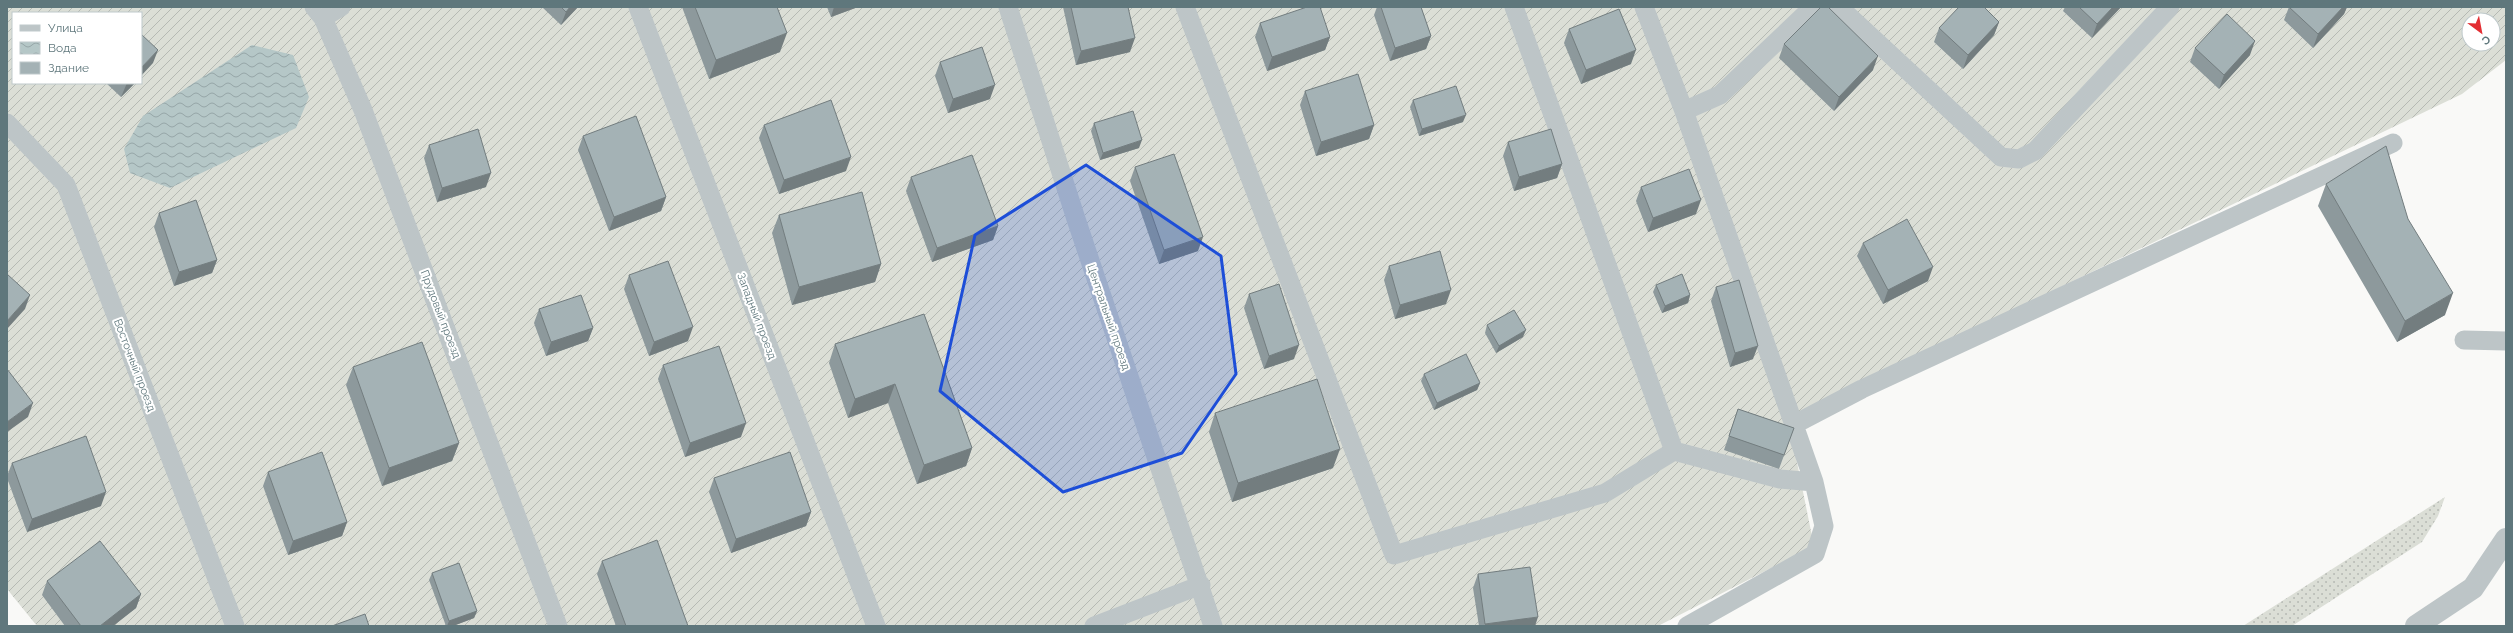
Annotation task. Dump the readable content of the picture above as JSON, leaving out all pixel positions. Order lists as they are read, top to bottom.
{
  "streets": {
    "lane": [
      "Прудовый проезд",
      "Западный проезд",
      "Центральный проезд",
      "Восточный проезд"
    ]
  },
  "legend": ["Улица", "Вода", "Здание"],
  "north": "bottom right"
}
